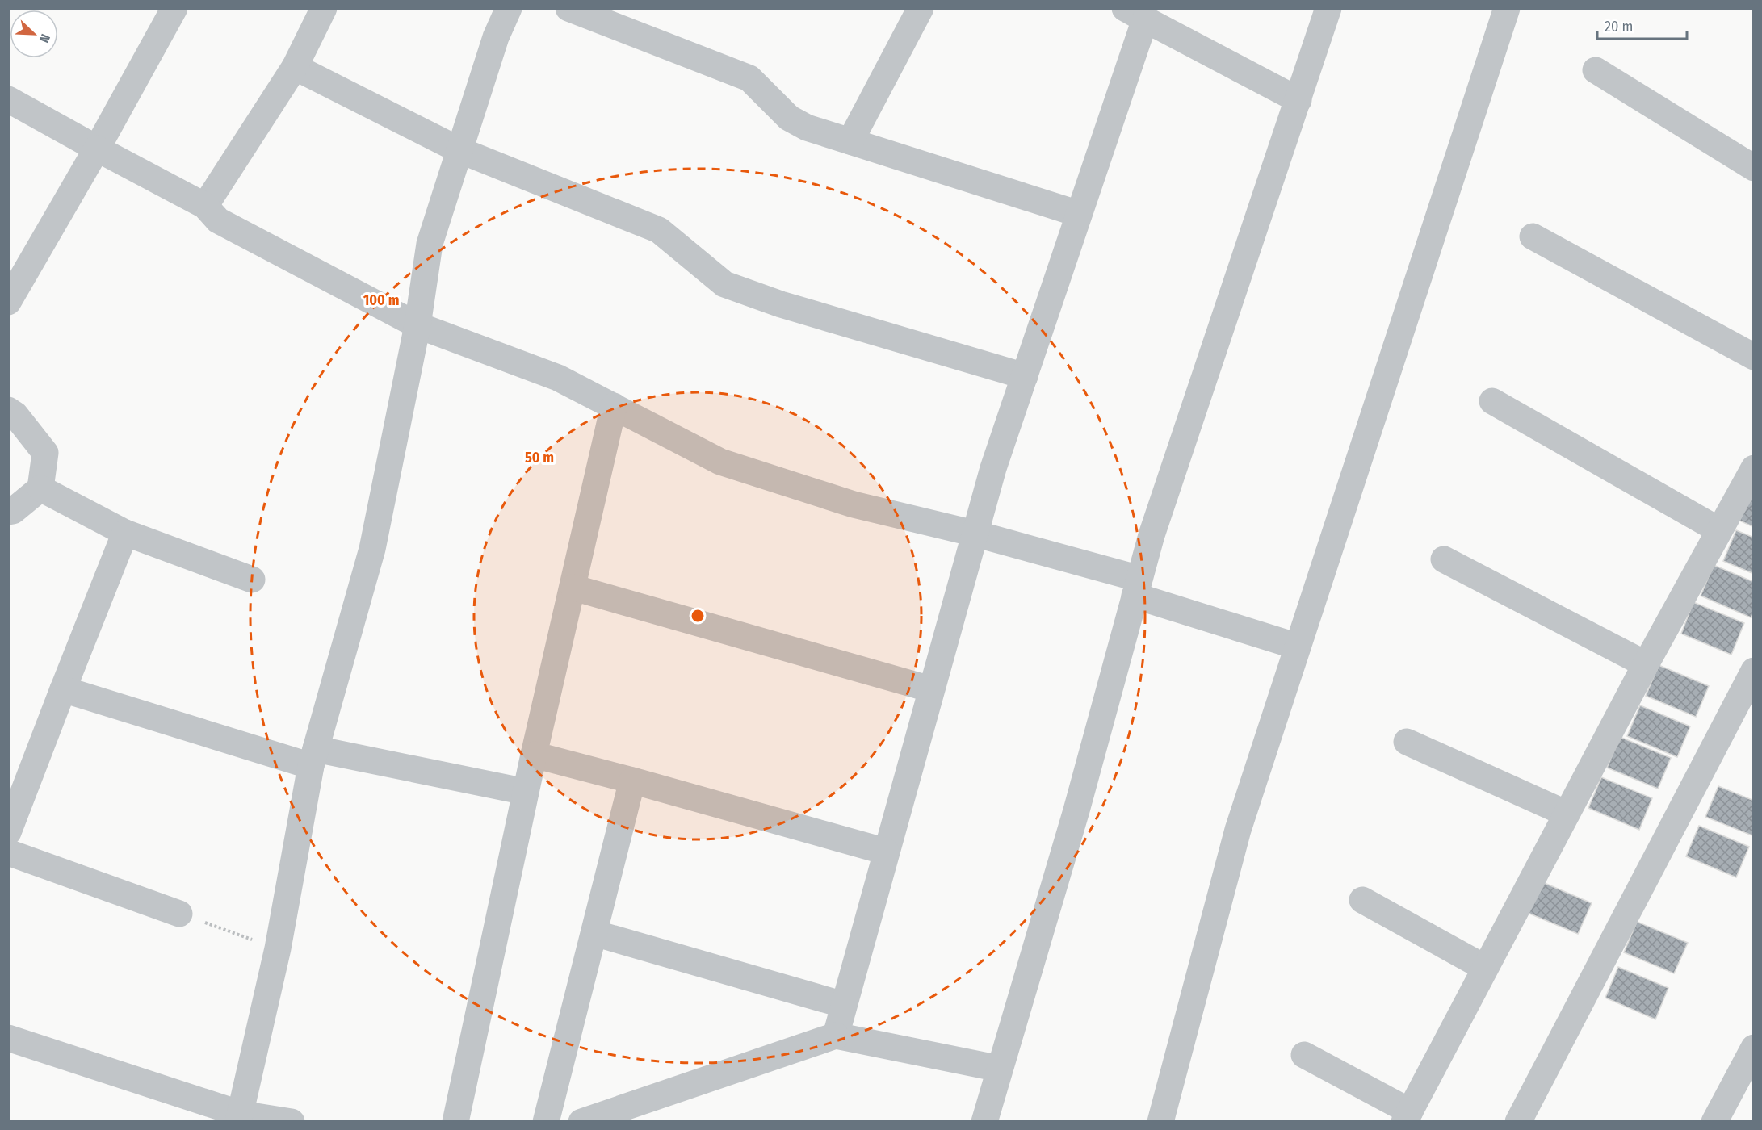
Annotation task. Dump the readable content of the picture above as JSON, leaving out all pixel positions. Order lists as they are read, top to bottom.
{
  "scale_bar": "20 m",
  "north": "bottom right",
  "rings": ["100 m", "50 m"]
}
